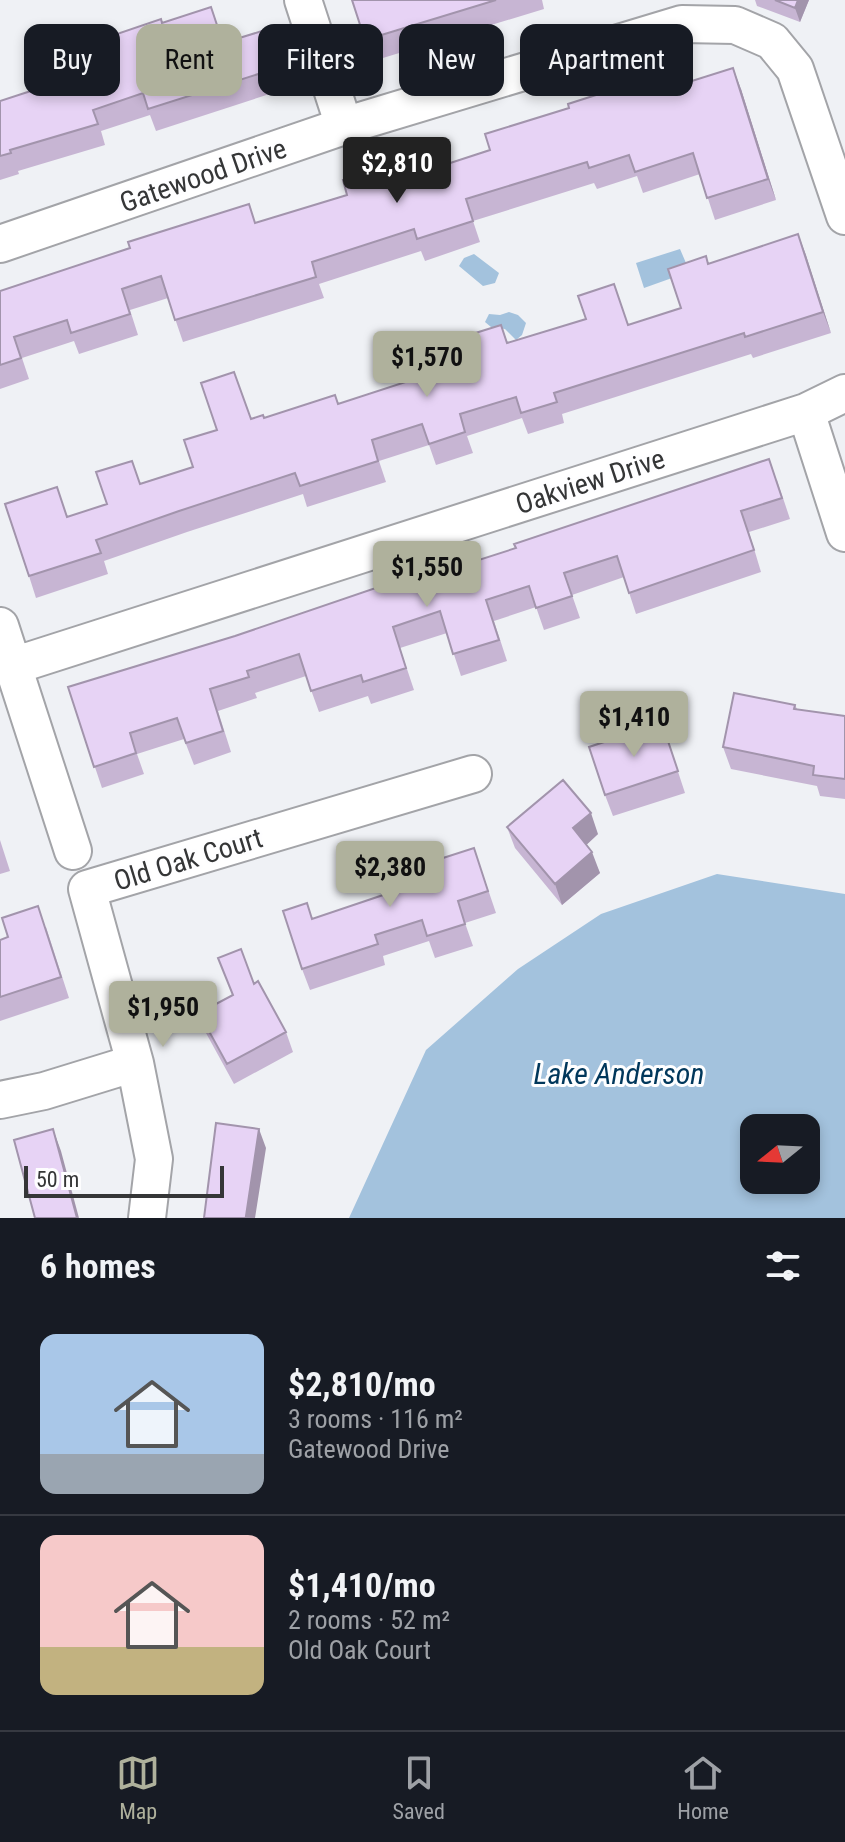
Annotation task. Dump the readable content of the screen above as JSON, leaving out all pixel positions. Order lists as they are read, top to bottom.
{
  "streets": {
    "street": ["Gatewood Drive", "Oakview Drive", "Old Oak Court"]
  },
  "water": ["Lake Anderson"],
  "scale_bar": "50 m",
  "north": "left",
  "page": {
    "chip": [
      "Buy",
      "Rent",
      "Filters",
      "New",
      "Apartment"
    ],
    "price": [
      "$2,810",
      "$1,570",
      "$1,550",
      "$1,410",
      "$2,380",
      "$1,950"
    ],
    "scale": "50 m",
    "heading": "6 homes",
    "list": [
      {
        "name": "$2,810/mo",
        "note": "3 rooms · 116 m² · Gatewood Drive"
      },
      {
        "name": "$1,410/mo",
        "note": "2 rooms · 52 m² · Old Oak Court"
      }
    ],
    "tabs": ["Map", "Saved", "Home"]
  }
}
